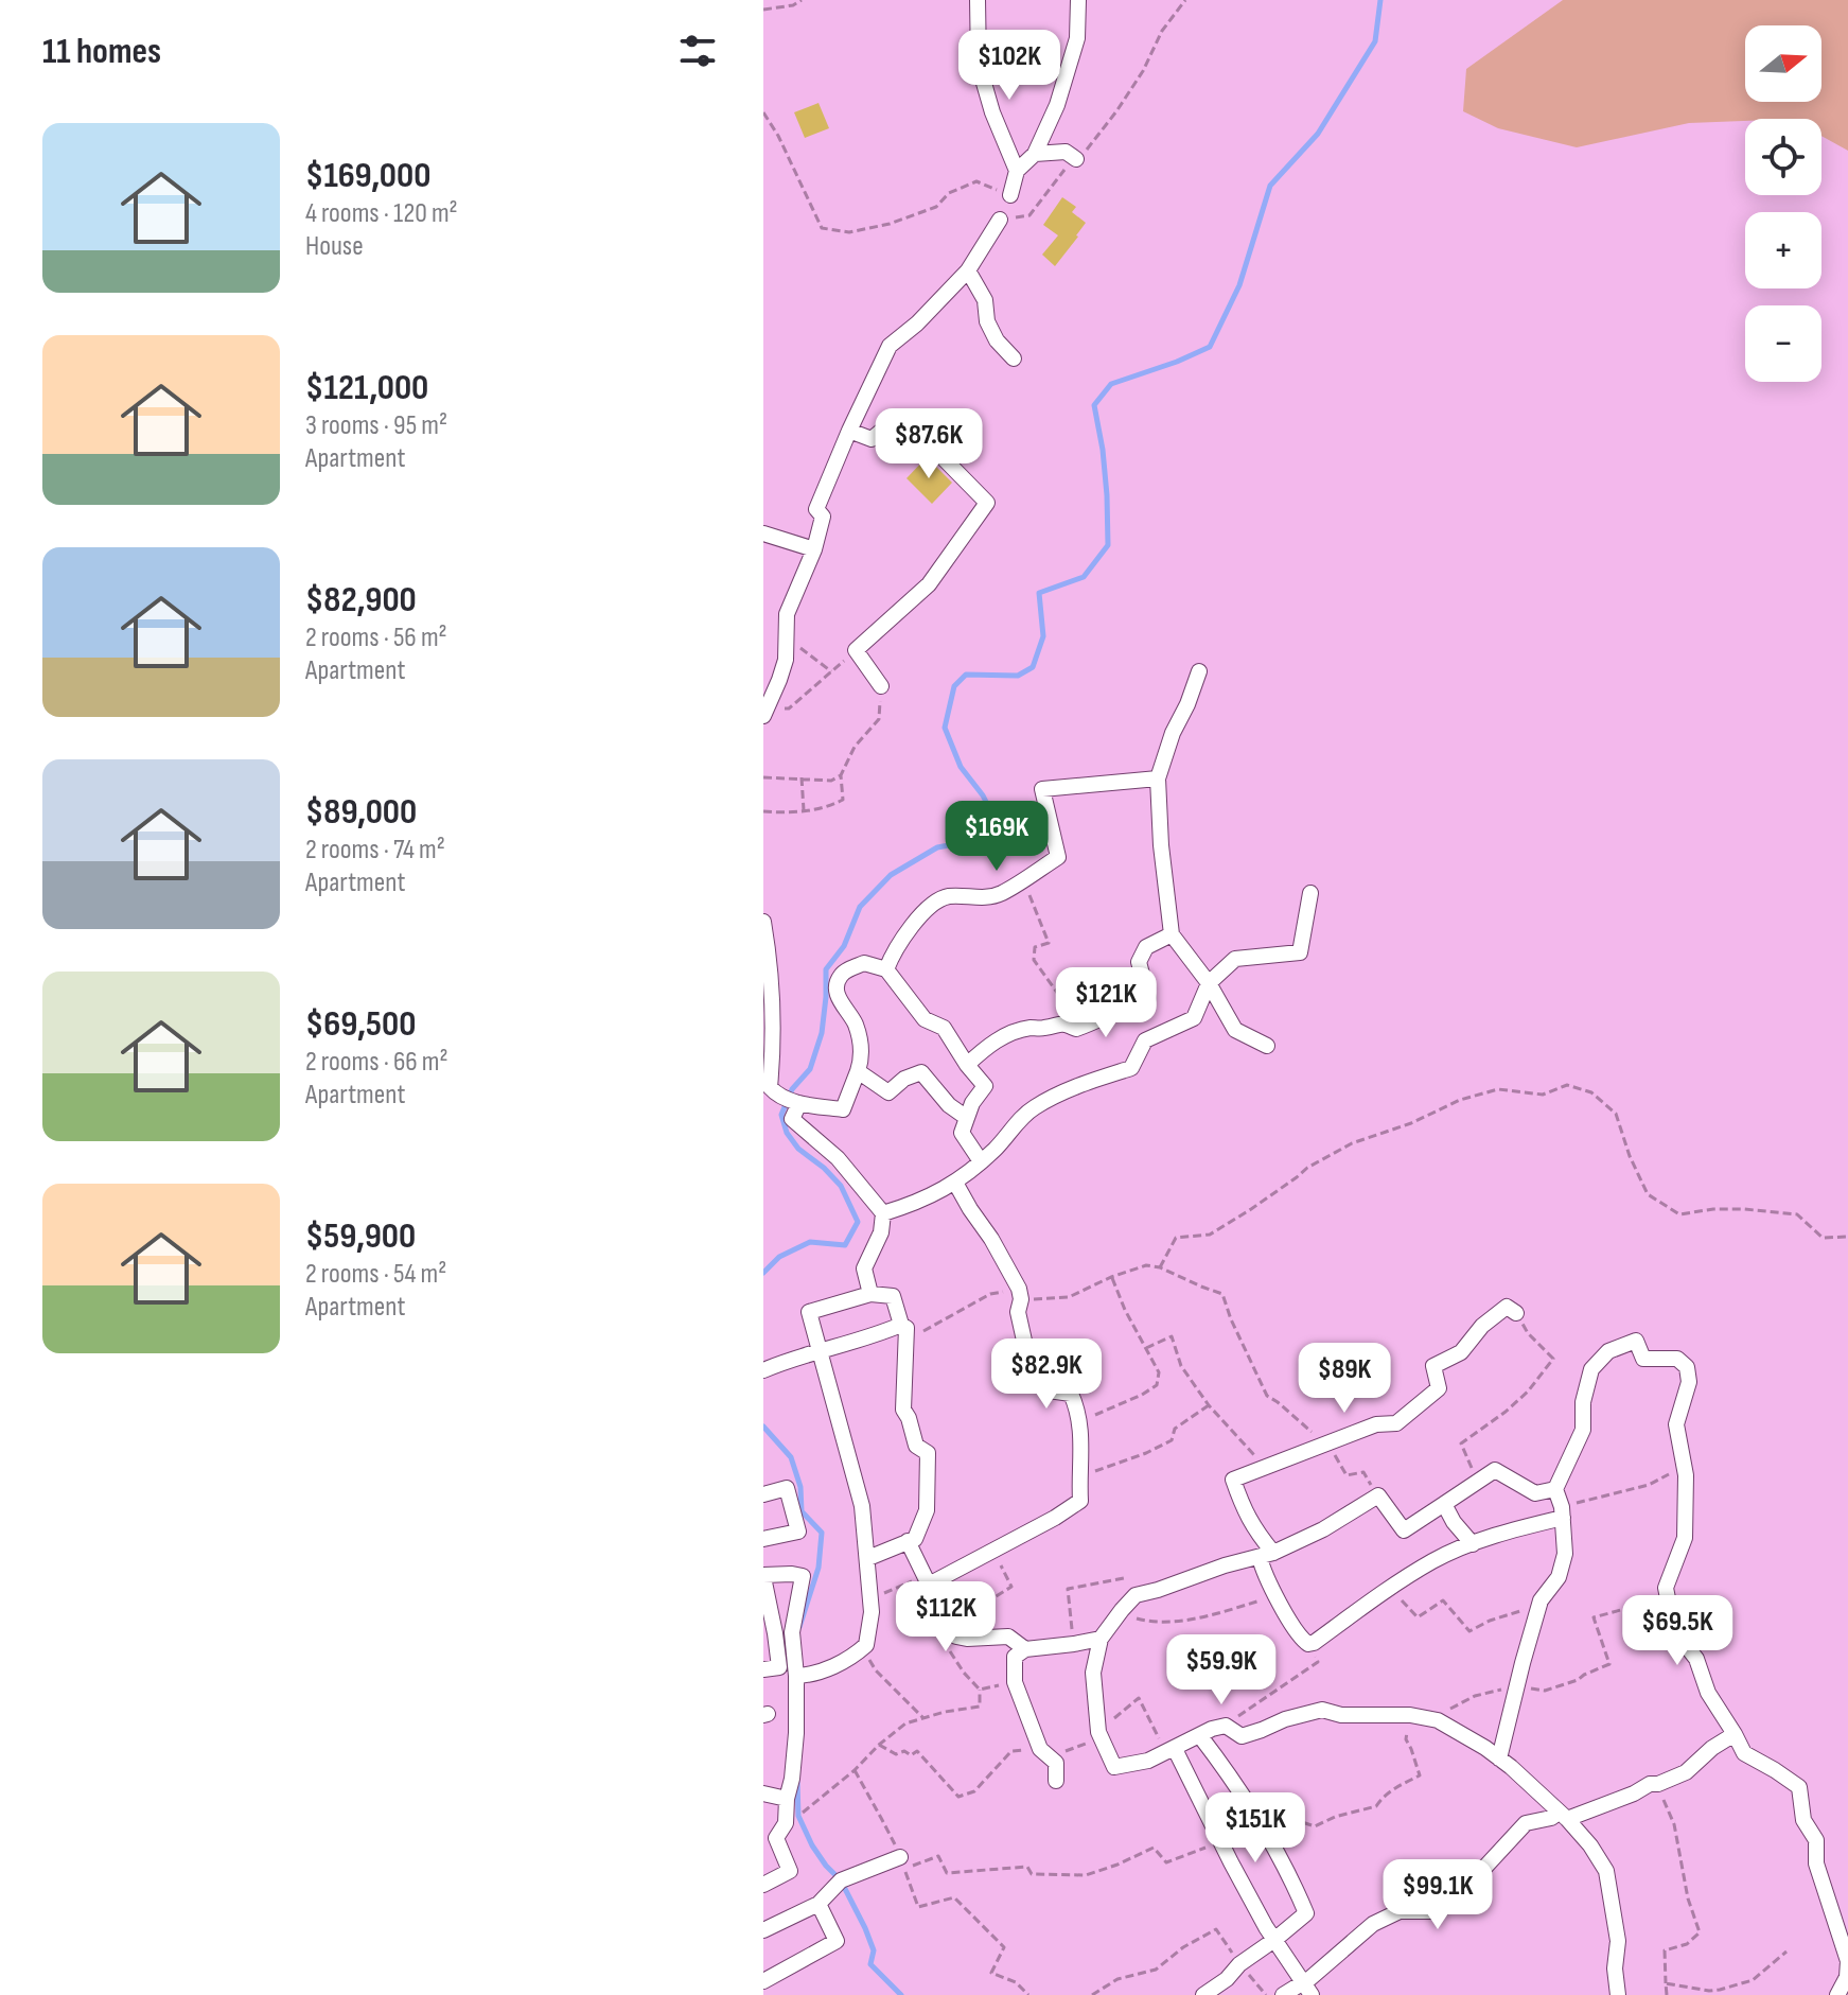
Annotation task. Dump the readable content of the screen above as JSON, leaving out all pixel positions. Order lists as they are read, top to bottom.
{
  "north": "right",
  "page": {
    "heading": "11 homes",
    "map_buttons": ["+", "−"],
    "price": [
      "$102K",
      "$87.6K",
      "$169K",
      "$121K",
      "$82.9K",
      "$89K",
      "$112K",
      "$69.5K",
      "$59.9K",
      "$151K",
      "$99.1K"
    ],
    "list": [
      {
        "name": "$169,000",
        "note": "4 rooms · 120 m² · House"
      },
      {
        "name": "$121,000",
        "note": "3 rooms · 95 m² · Apartment"
      },
      {
        "name": "$82,900",
        "note": "2 rooms · 56 m² · Apartment"
      },
      {
        "name": "$89,000",
        "note": "2 rooms · 74 m² · Apartment"
      },
      {
        "name": "$69,500",
        "note": "2 rooms · 66 m² · Apartment"
      },
      {
        "name": "$59,900",
        "note": "2 rooms · 54 m² · Apartment"
      }
    ]
  }
}
